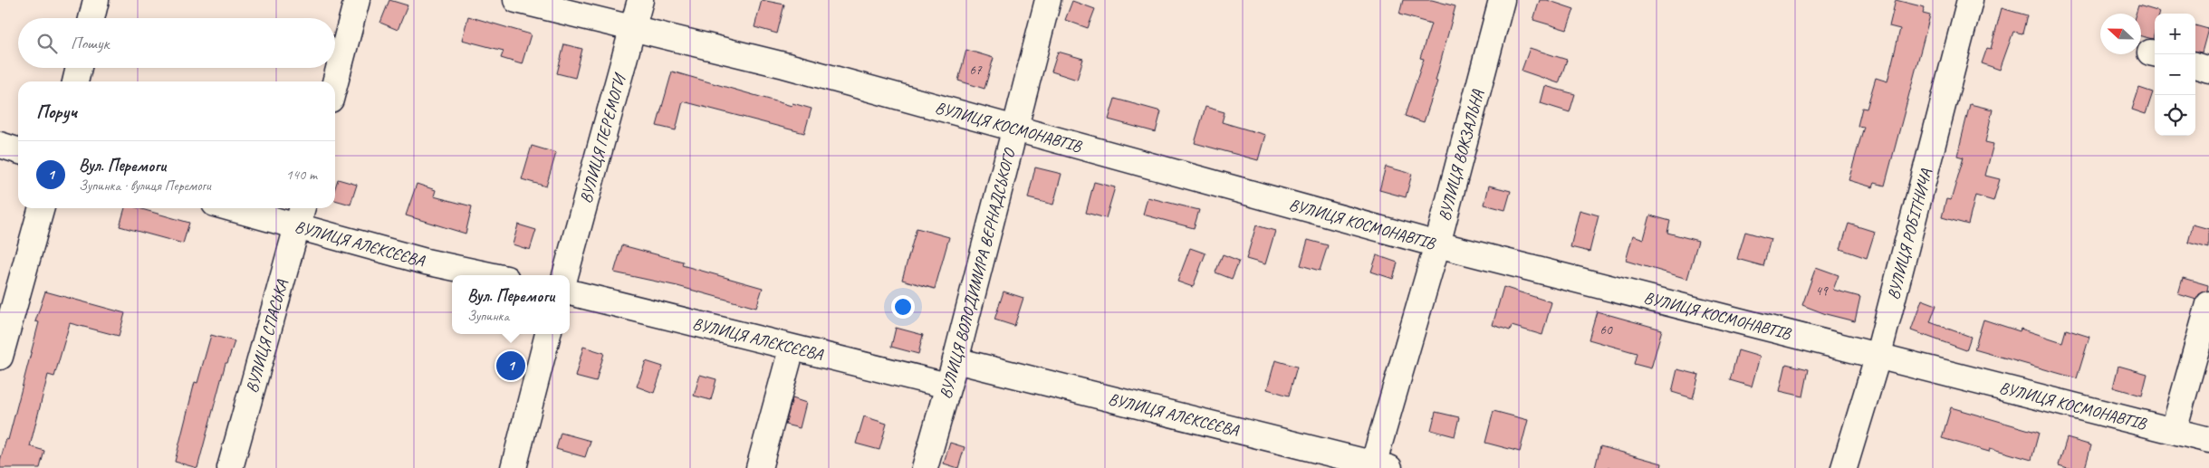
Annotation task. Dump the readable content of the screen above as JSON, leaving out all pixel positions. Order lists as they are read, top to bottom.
{
  "streets": {
    "street": [
      "ВУЛИЦЯ КОСМОНАВТІВ",
      "ВУЛИЦЯ ПЕРЕМОГИ",
      "ВУЛИЦЯ ВОКЗАЛЬНА",
      "ВУЛИЦЯ РОБІТНИЧА",
      "ВУЛИЦЯ АЛЄКСЄЄВА",
      "ВУЛИЦЯ ВОЛОДИМИРА ВЕРНАДСЬКОГО",
      "ВУЛИЦЯ СПАСЬКА"
    ]
  },
  "crossings": [
    ["ВУЛИЦЯ КОСМОНАВТІВ", "ВУЛИЦЯ ПЕРЕМОГИ"],
    ["ВУЛИЦЯ КОСМОНАВТІВ", "ВУЛИЦЯ ВОКЗАЛЬНА"],
    ["ВУЛИЦЯ КОСМОНАВТІВ", "ВУЛИЦЯ РОБІТНИЧА"],
    ["ВУЛИЦЯ КОСМОНАВТІВ", "ВУЛИЦЯ ВОЛОДИМИРА ВЕРНАДСЬКОГО"],
    ["ВУЛИЦЯ ВОКЗАЛЬНА", "ВУЛИЦЯ АЛЄКСЄЄВА"],
    ["ВУЛИЦЯ АЛЄКСЄЄВА", "ВУЛИЦЯ ВОЛОДИМИРА ВЕРНАДСЬКОГО"],
    ["ВУЛИЦЯ АЛЄКСЄЄВА", "ВУЛИЦЯ СПАСЬКА"]
  ],
  "house_numbers": ["67", "49", "60"],
  "north": "left",
  "page": {
    "map_buttons": ["+", "−"],
    "search": "Пошук",
    "heading": "Поруч",
    "list": [
      {
        "mark": "1",
        "name": "Вул. Перемоги",
        "note": "Зупинка · вулиця Перемоги",
        "value": "140 m"
      }
    ],
    "popup": ["Вул. Перемоги", "Зупинка"],
    "pins": "1"
  }
}
